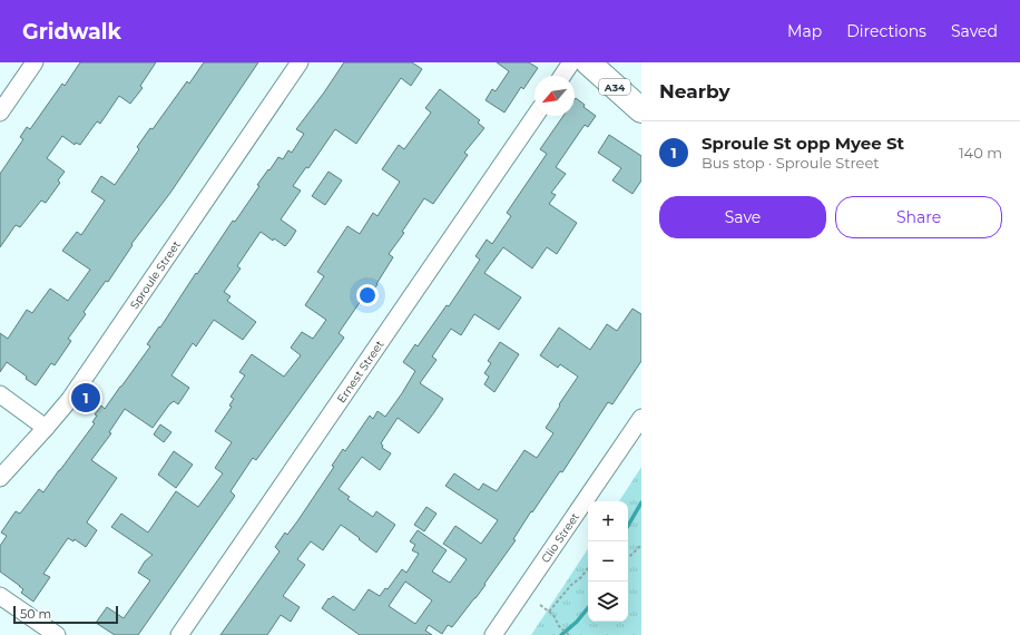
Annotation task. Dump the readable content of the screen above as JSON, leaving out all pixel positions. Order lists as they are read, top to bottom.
{
  "streets": {
    "highway": ["A34"],
    "street": ["Sproule Street", "Ernest Street", "Clio Street"]
  },
  "scale_bar": "50 m",
  "north": "bottom left",
  "page": {
    "header": "Gridwalk",
    "nav": ["Map", "Directions", "Saved"],
    "heading": "Nearby",
    "list": [
      {
        "mark": "1",
        "name": "Sproule St opp Myee St",
        "note": "Bus stop · Sproule Street",
        "value": "140 m"
      }
    ],
    "buttons": ["Save", "Share"],
    "pins": "1",
    "map_buttons": ["+", "−"],
    "scale": "50 m"
  }
}
